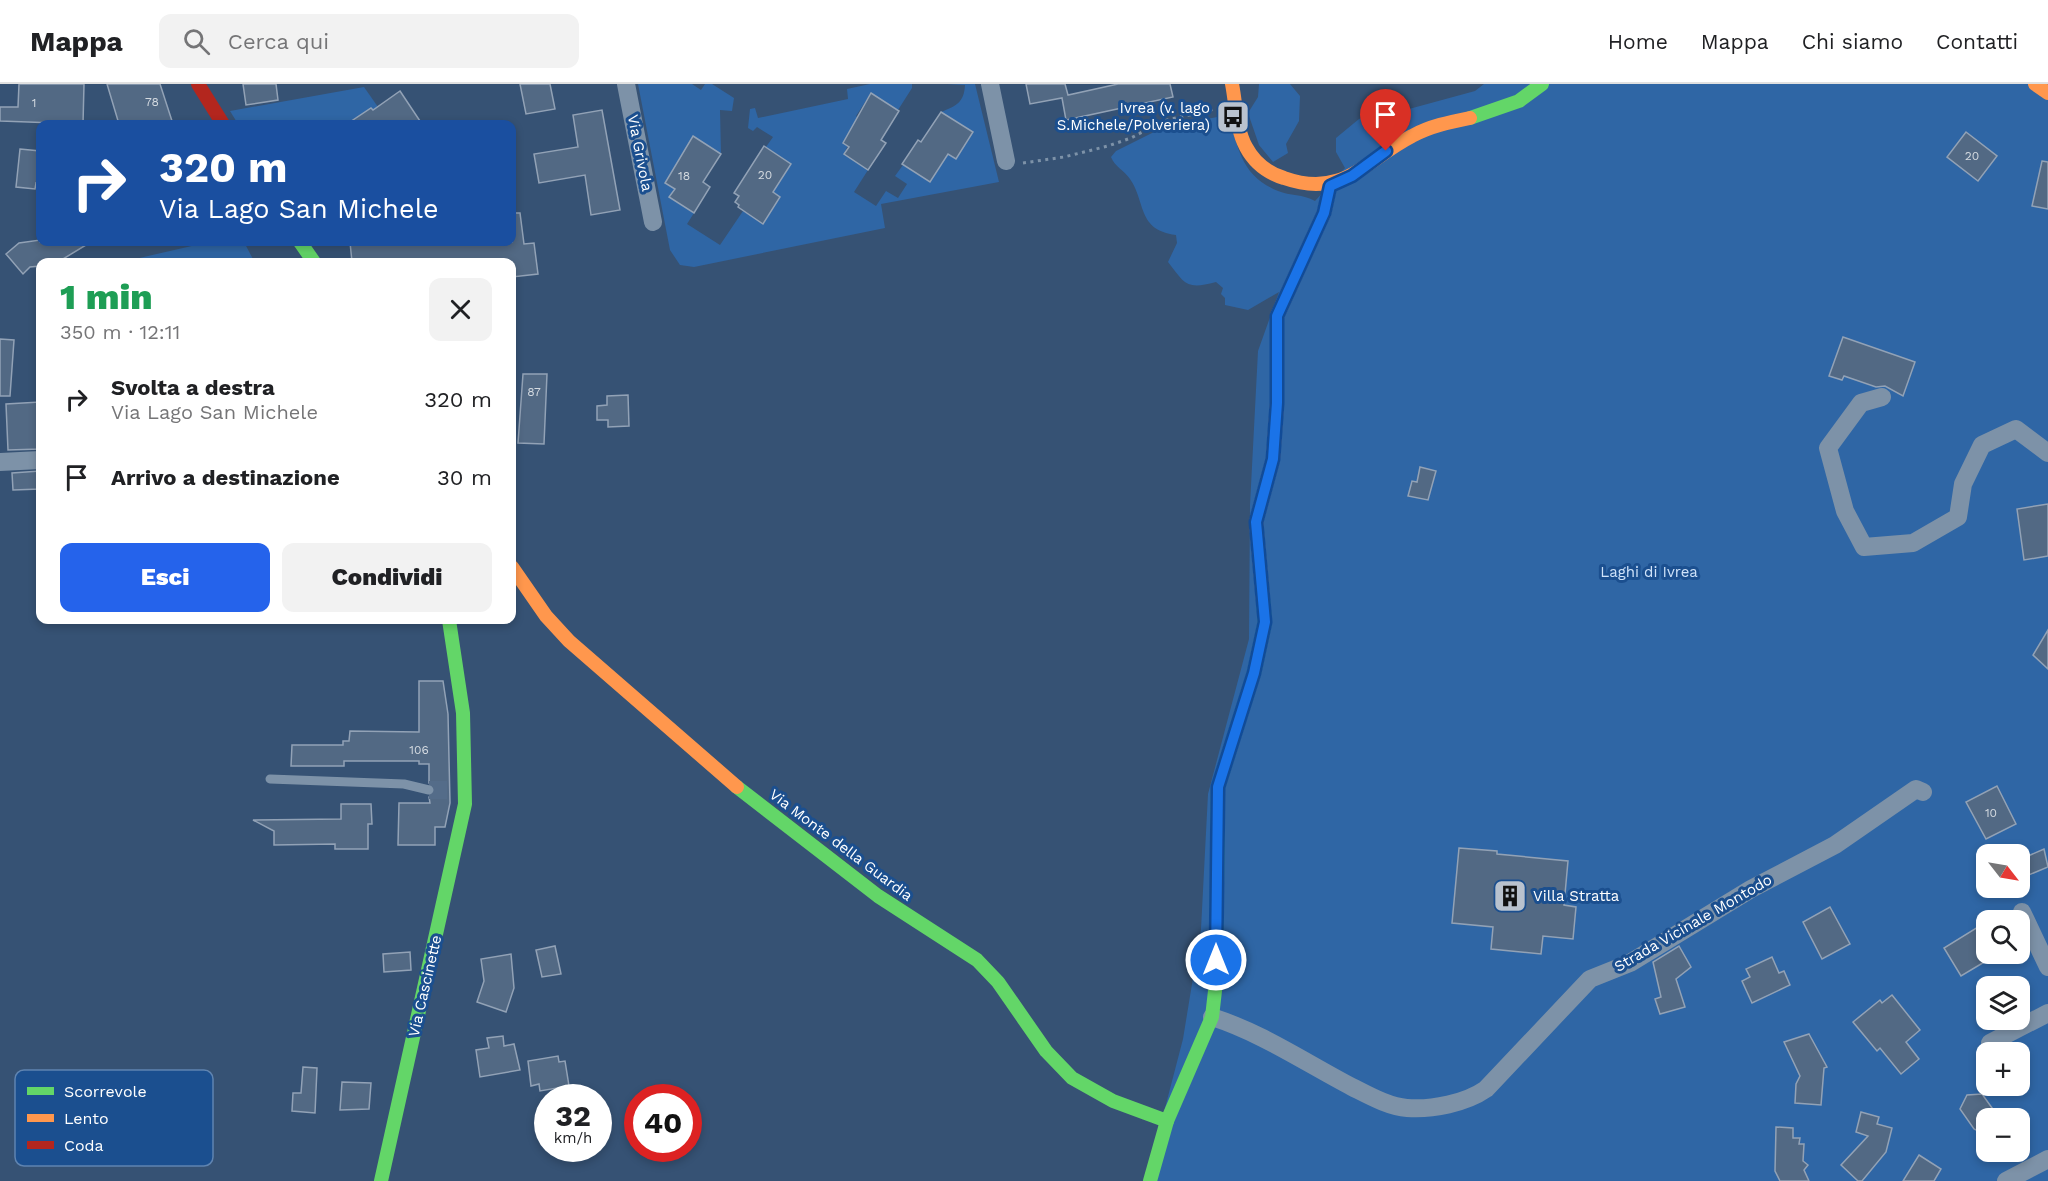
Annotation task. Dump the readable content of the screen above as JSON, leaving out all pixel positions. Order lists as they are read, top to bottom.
{
  "streets": {
    "street": [
      "Via Grivola",
      "Via Monte della Guardia",
      "Strada Vicinale Montodo",
      "Via Cascinette"
    ]
  },
  "parks": ["Laghi di Ivrea"],
  "places": {
    "bus stop": ["Ivrea (v. lago S.Michele/Polveriera)"],
    "building": ["Villa Stratta"]
  },
  "house_numbers": [
    "78",
    "1",
    "20",
    "20",
    "18",
    "87",
    "106",
    "10"
  ],
  "legend": ["Scorrevole", "Lento", "Coda"],
  "north": "bottom right",
  "page": {
    "header": "Mappa",
    "search": "Cerca qui",
    "nav": [
      "Home",
      "Mappa",
      "Chi siamo",
      "Contatti"
    ],
    "turn": ["320 m", "Via Lago San Michele"],
    "heading": ["1 min", "350 m · 12:11"],
    "list": [
      {
        "name": "Svolta a destra",
        "note": "Via Lago San Michele",
        "value": "320 m"
      },
      {
        "name": "Arrivo a destinazione",
        "value": "30 m"
      }
    ],
    "buttons": ["Esci", "Condividi"],
    "map_buttons": ["+", "−"],
    "speed": "32 km/h",
    "limit": "40"
  }
}
